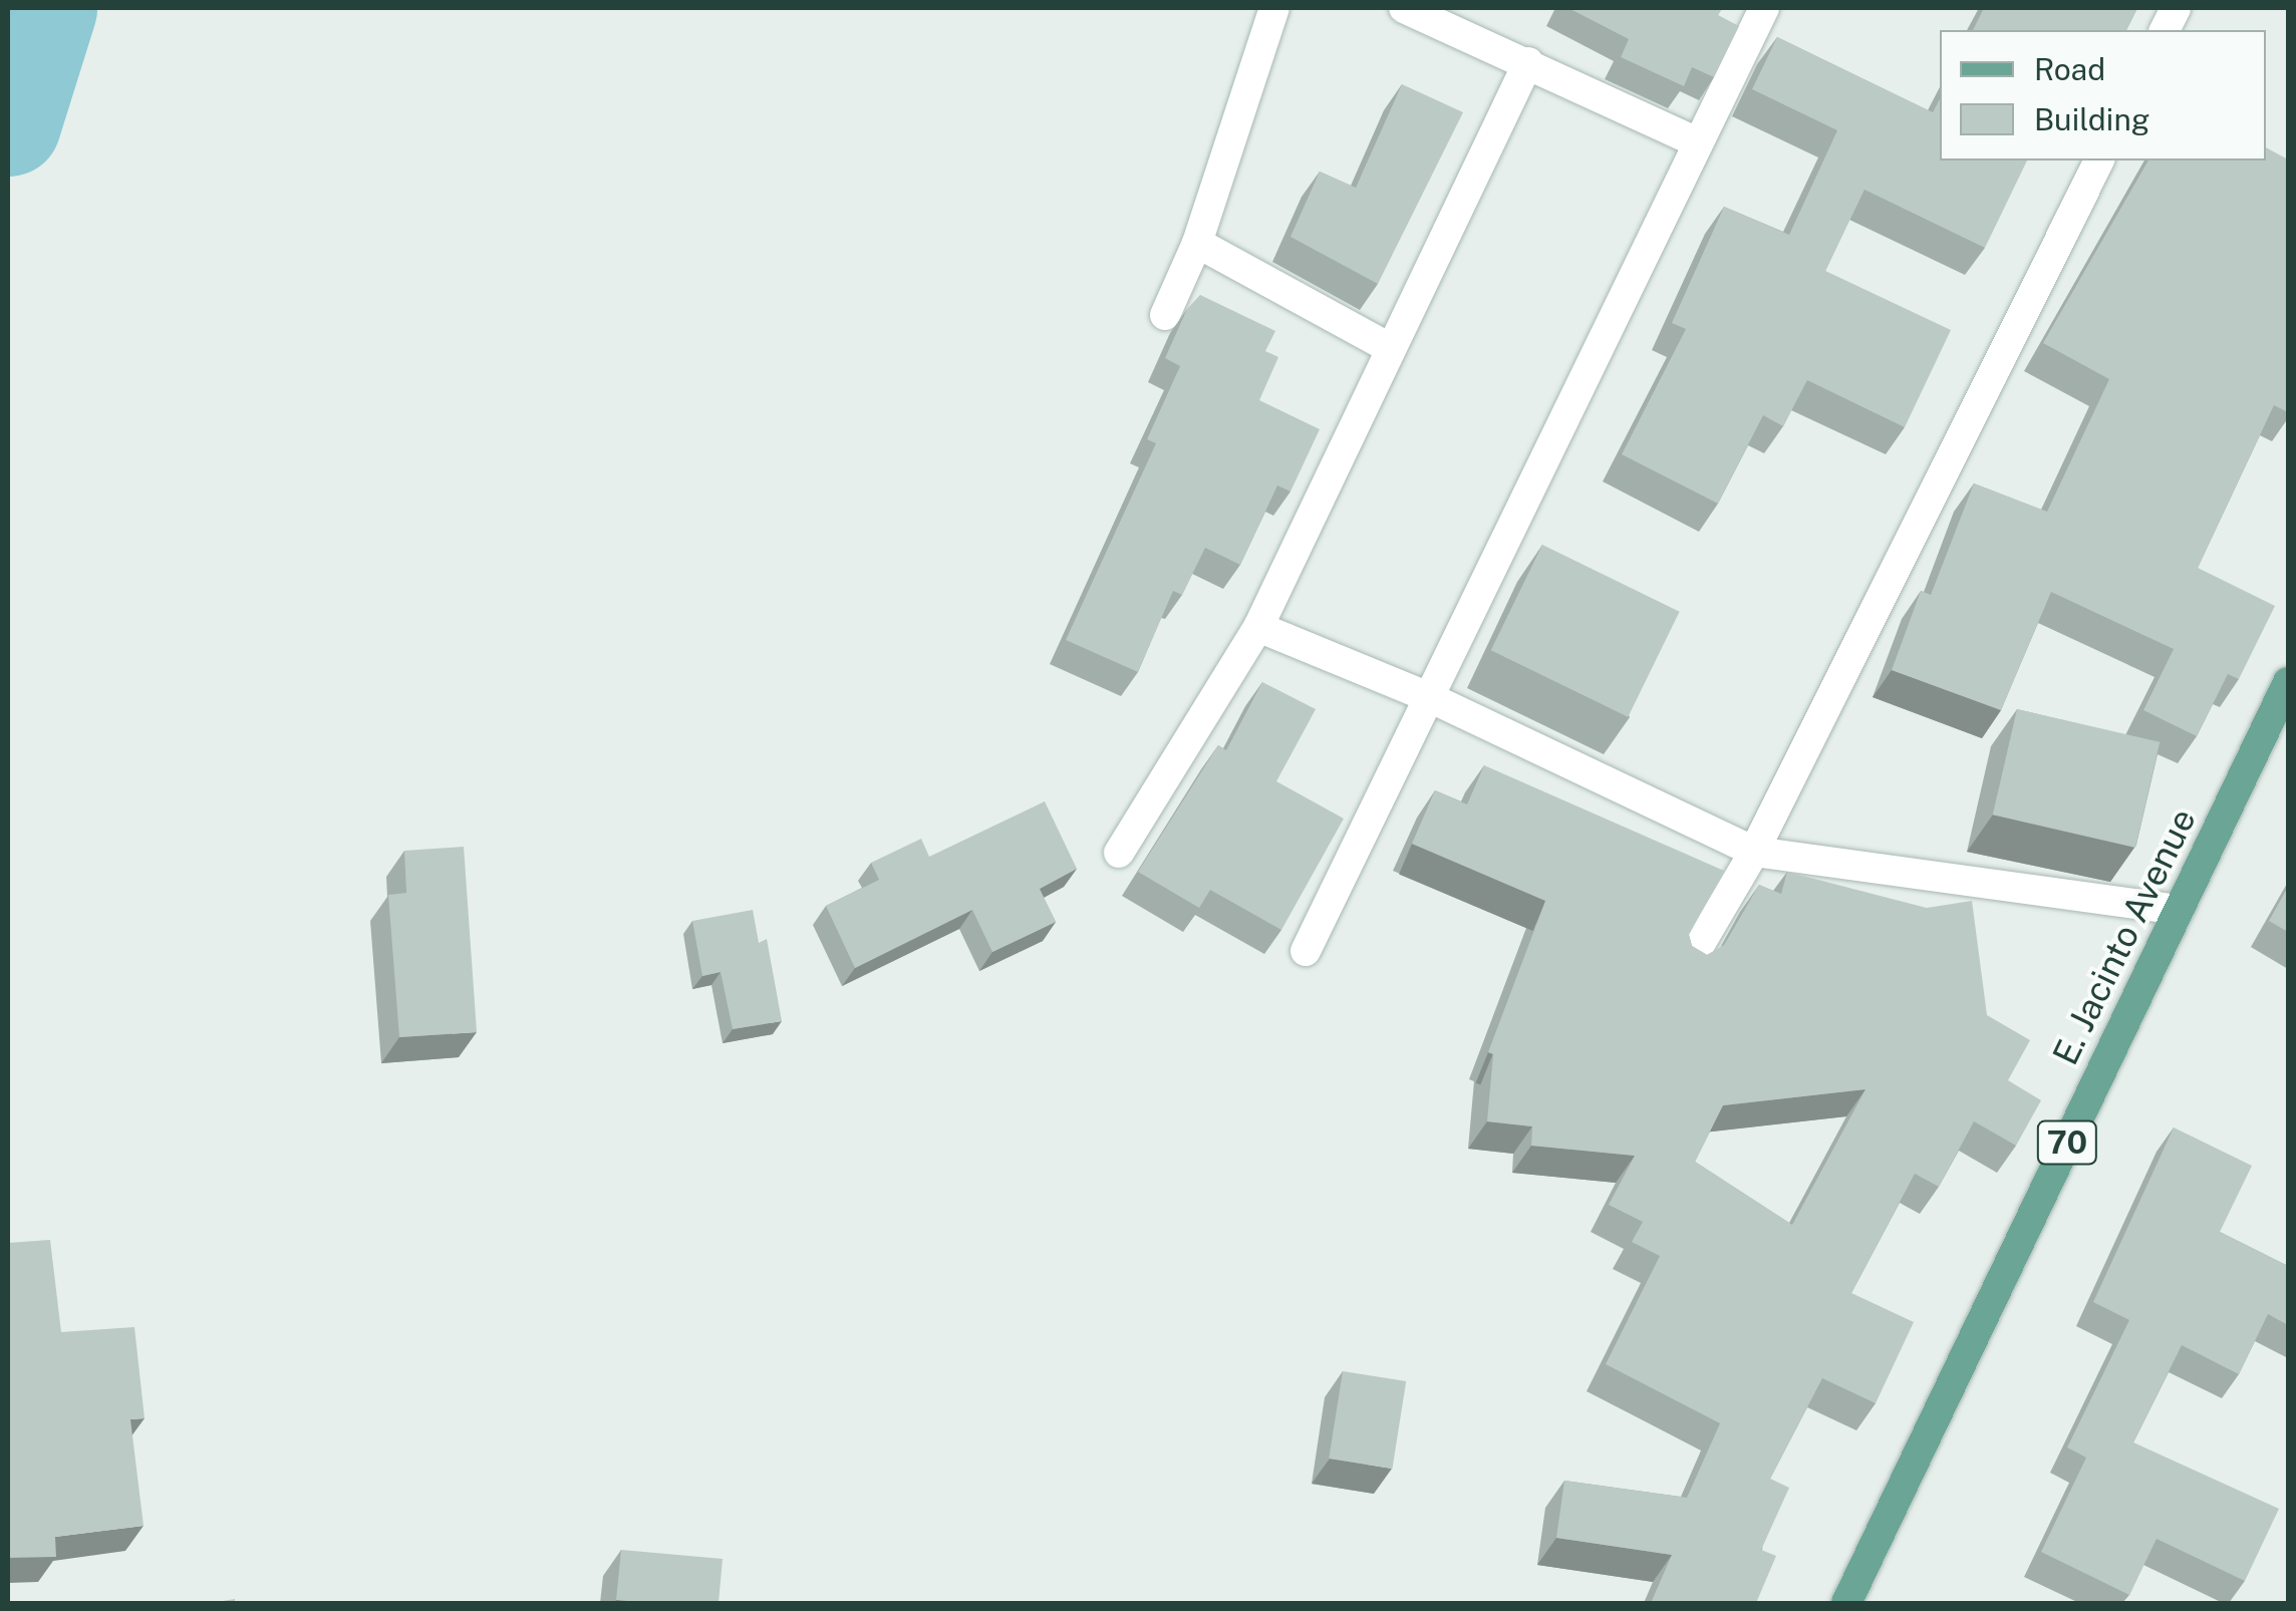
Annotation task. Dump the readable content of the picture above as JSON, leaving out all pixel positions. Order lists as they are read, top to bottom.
{
  "streets": {
    "main road": ["E. Jacinto Avenue", "70"]
  },
  "legend": ["Road", "Building"]
}
